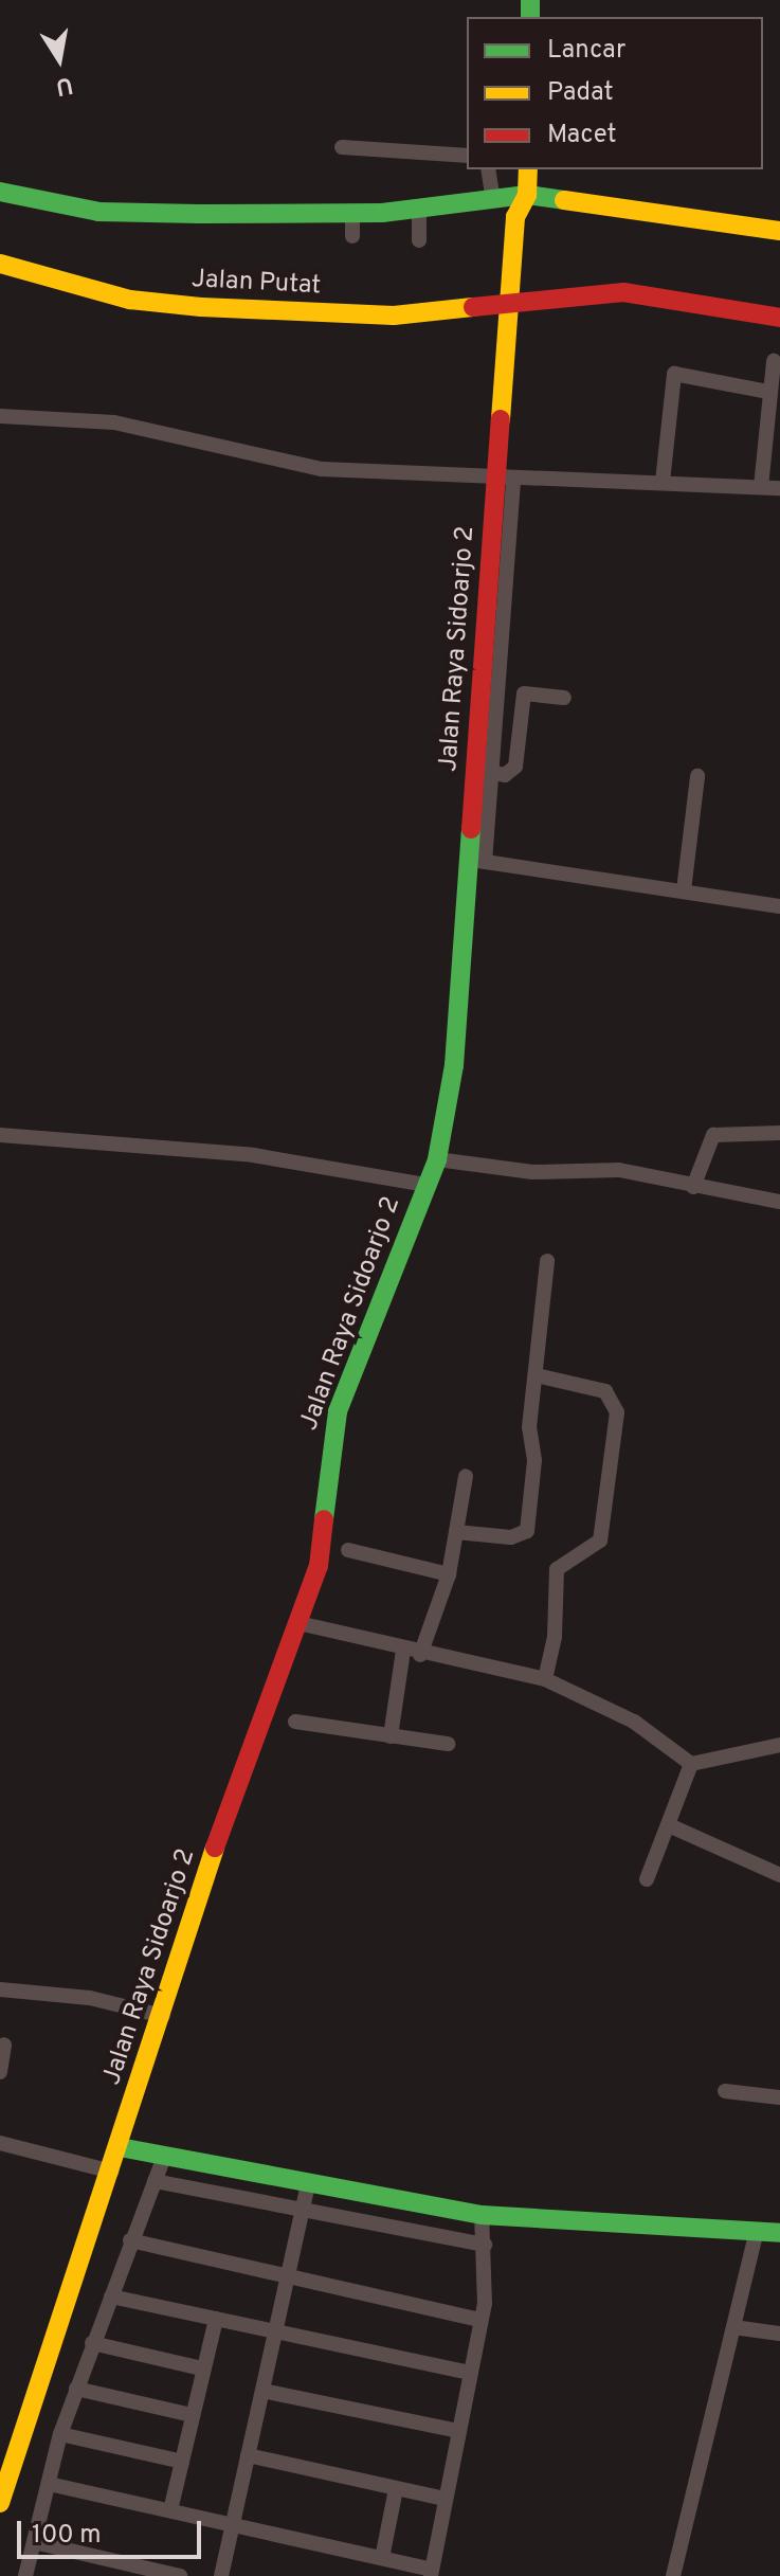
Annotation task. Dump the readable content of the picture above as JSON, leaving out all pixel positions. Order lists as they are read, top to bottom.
{
  "streets": {
    "street": ["Jalan Putat", "Jalan Raya Sidoarjo 2"]
  },
  "crossings": [
    ["Jalan Putat", "Jalan Raya Sidoarjo 2"]
  ],
  "legend": ["Lancar", "Padat", "Macet"],
  "scale_bar": "100 m",
  "north": "bottom"
}
